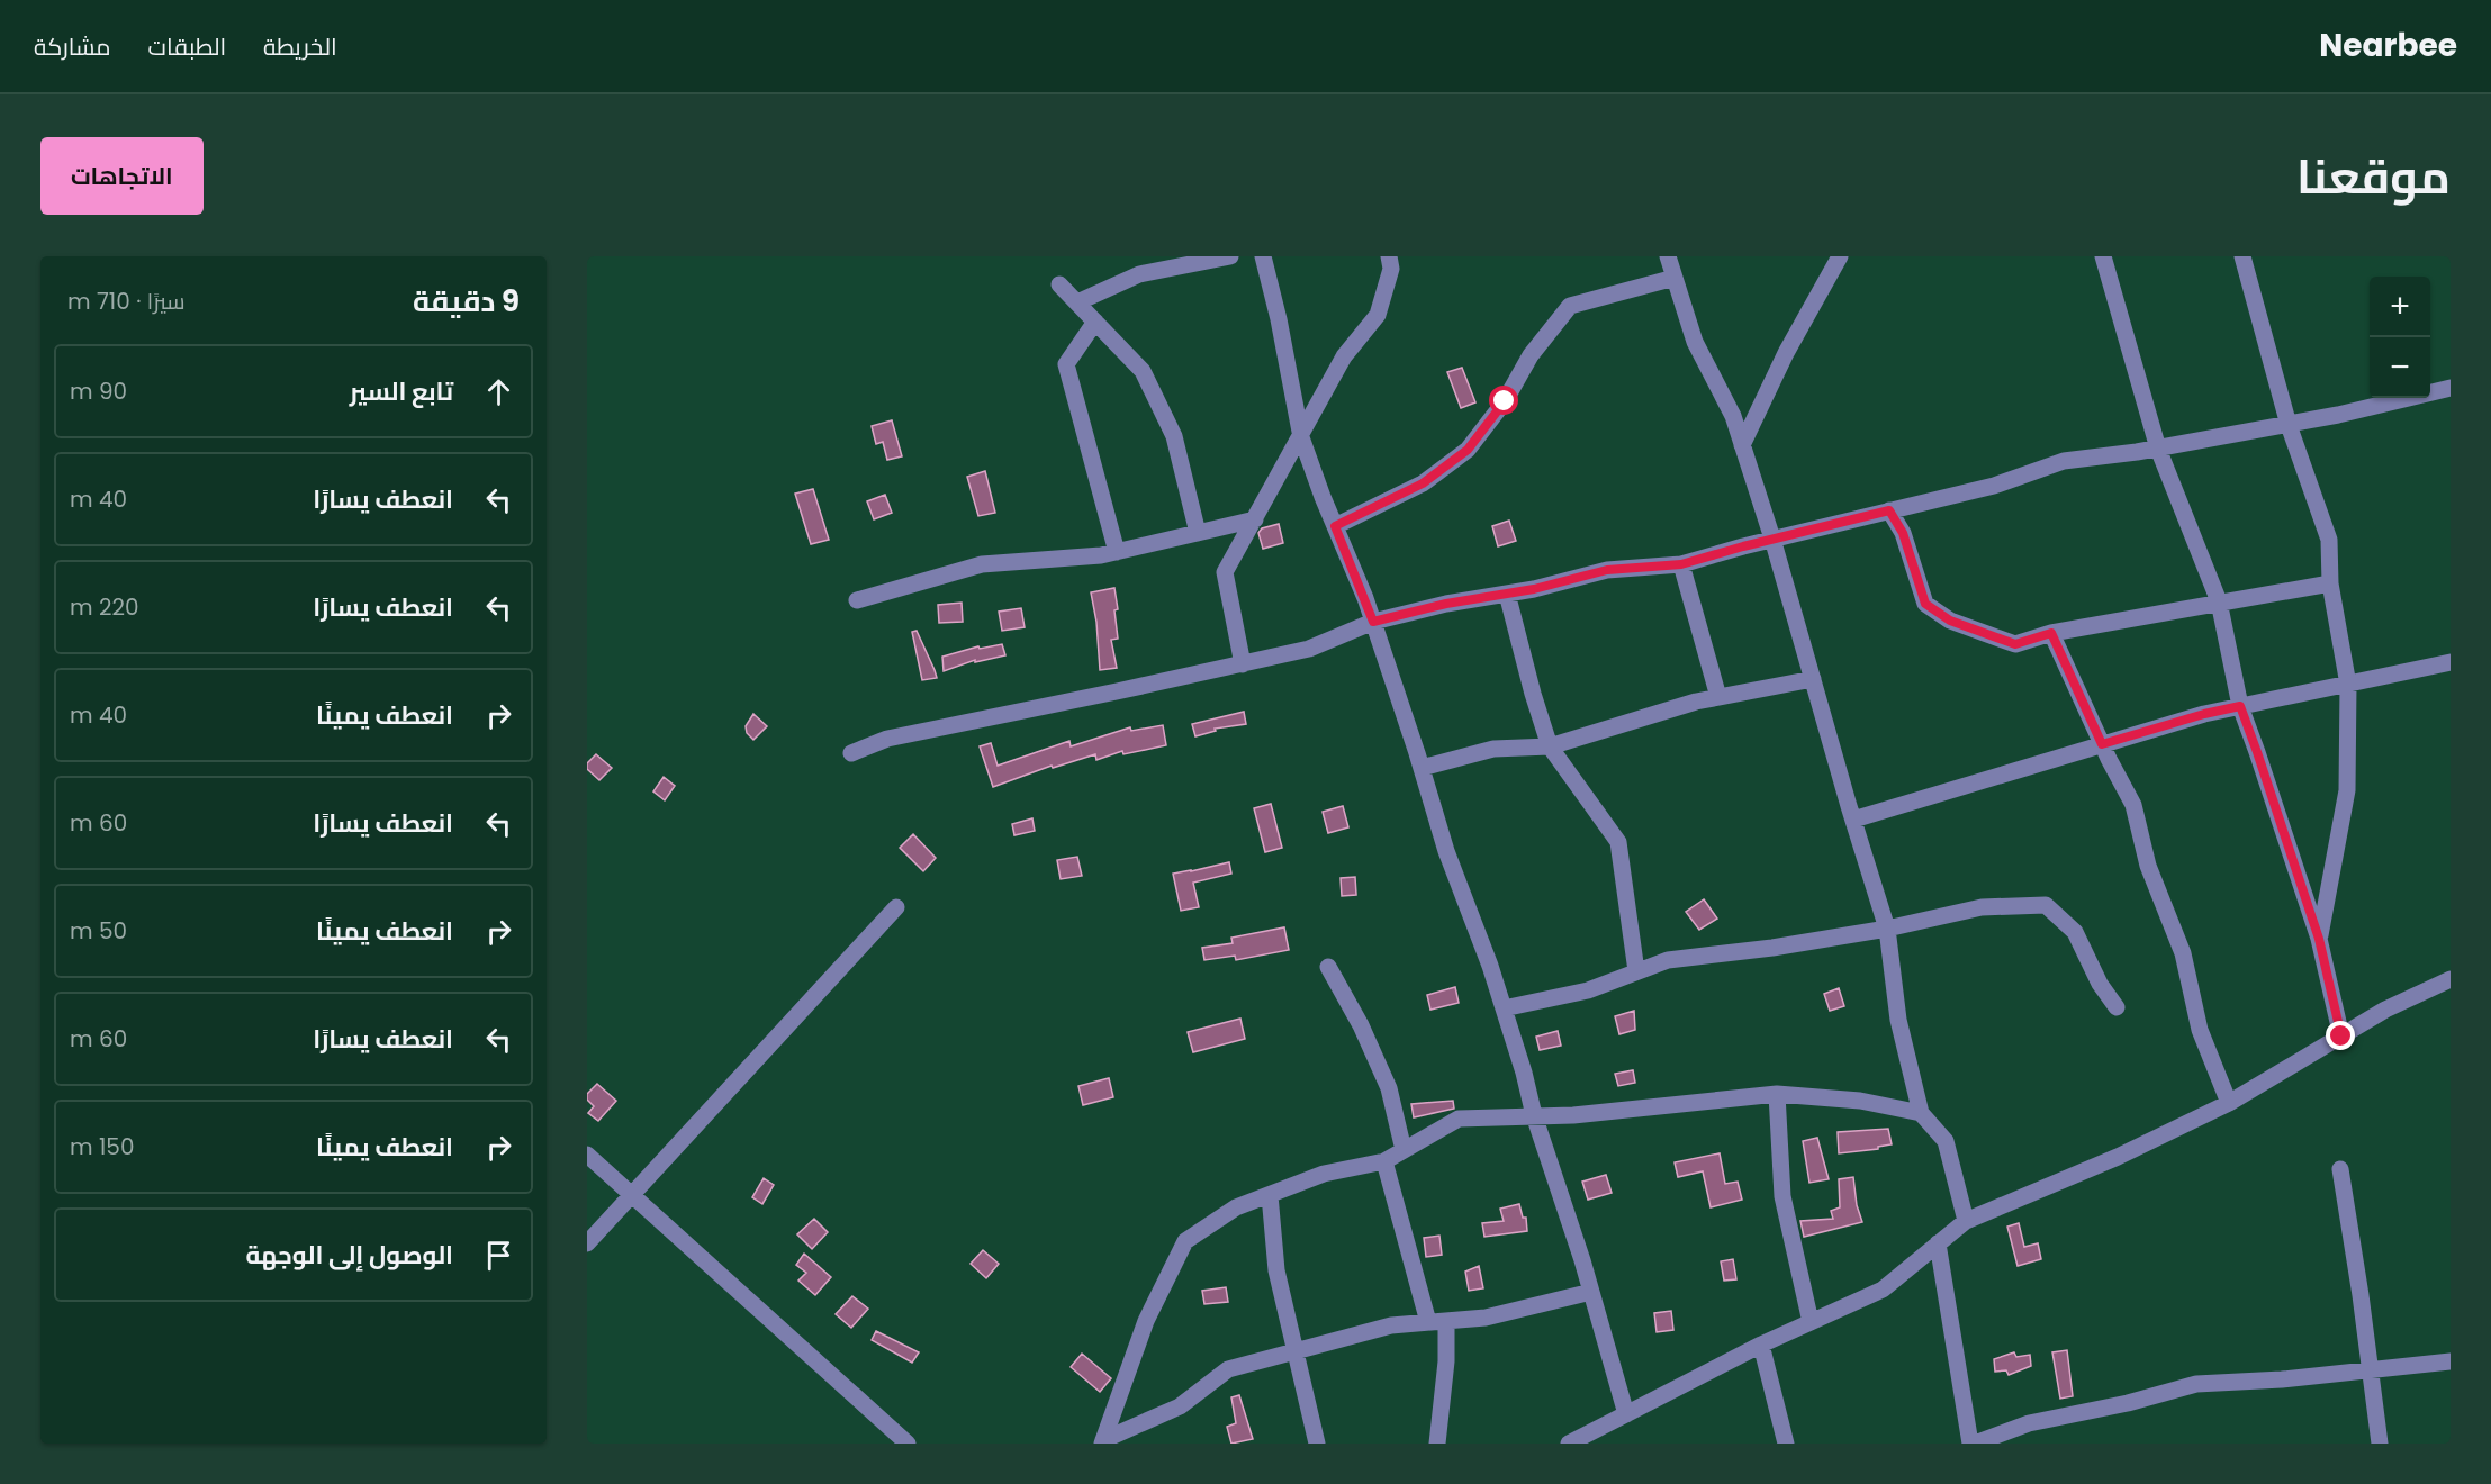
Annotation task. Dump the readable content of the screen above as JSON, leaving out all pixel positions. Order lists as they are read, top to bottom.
{
  "page": {
    "header": "Nearbee",
    "nav": ["الخريطة", "الطبقات", "مشاركة"],
    "title": "موقعنا",
    "buttons": "الاتجاهات",
    "heading": ["9 دقيقة", "سيرًا · 710 m"],
    "map_buttons": ["+", "−"],
    "list": [
      ["تابع السير", "90 m"],
      ["انعطف يسارًا", "40 m"],
      ["انعطف يسارًا", "220 m"],
      ["انعطف يمينًا", "40 m"],
      ["انعطف يسارًا", "60 m"],
      ["انعطف يمينًا", "50 m"],
      ["انعطف يسارًا", "60 m"],
      ["انعطف يمينًا", "150 m"],
      "الوصول إلى الوجهة"
    ]
  }
}
